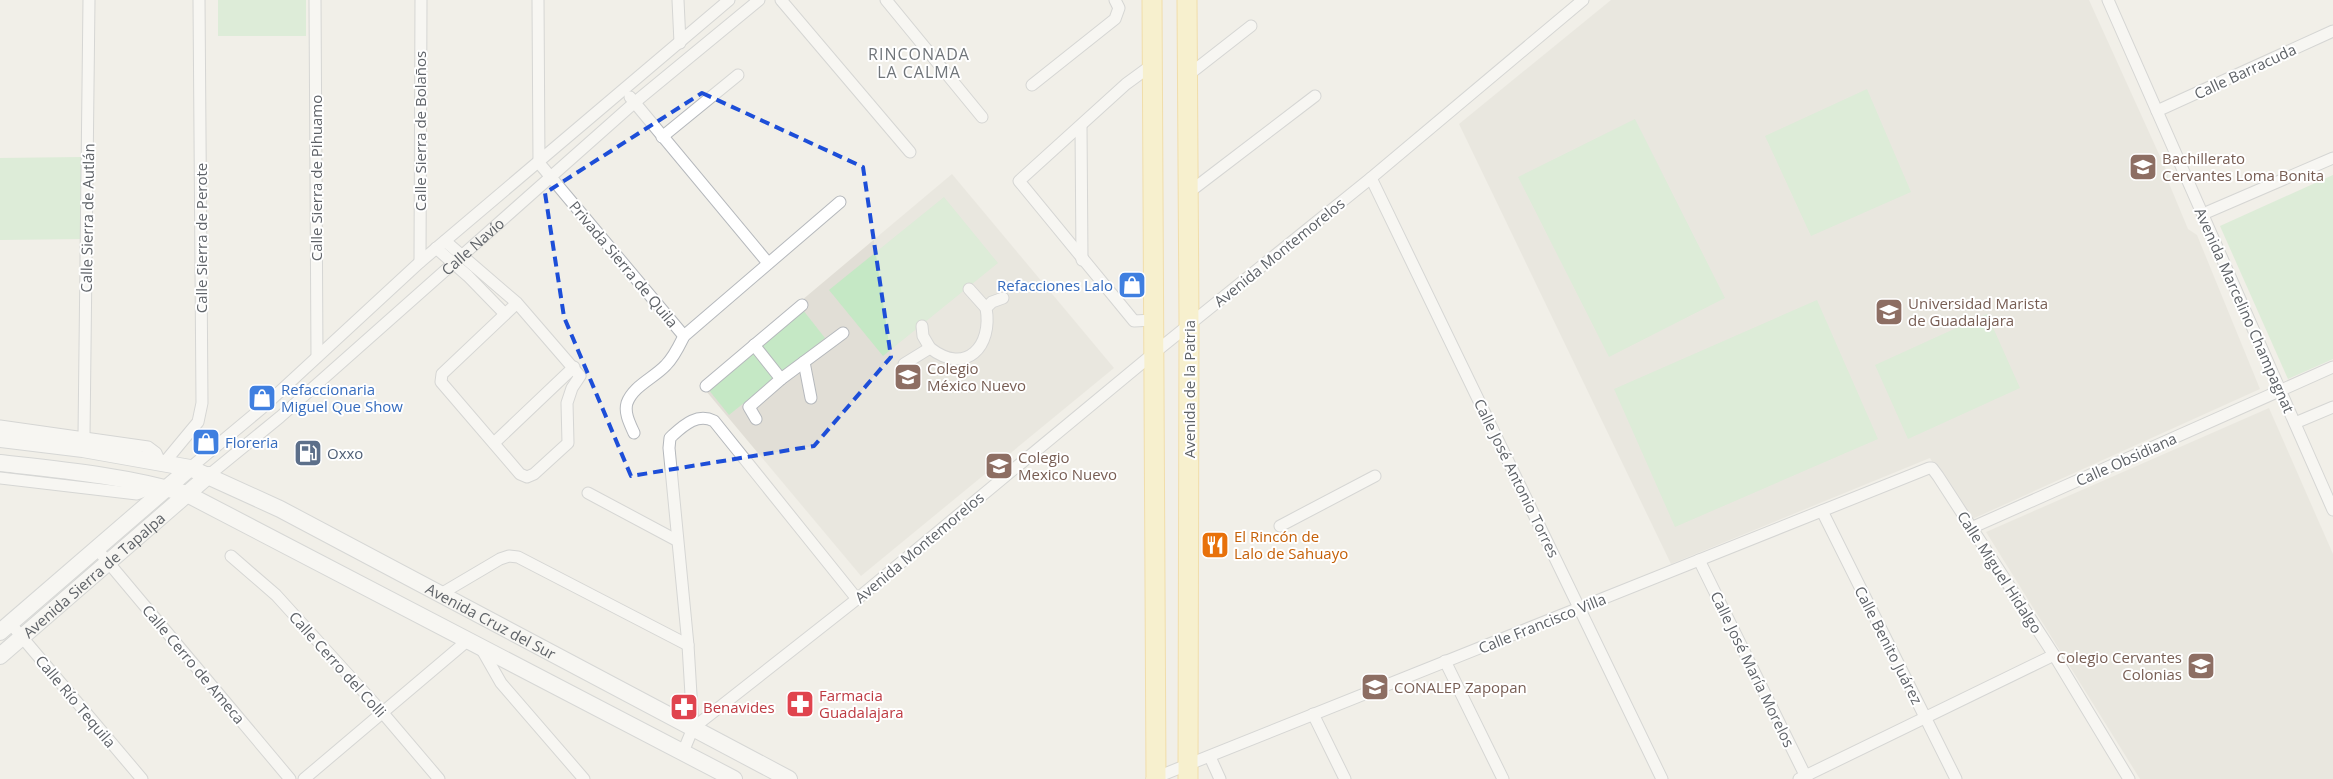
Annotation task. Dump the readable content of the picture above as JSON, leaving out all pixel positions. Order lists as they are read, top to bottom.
{
  "streets": {
    "main road": [
      "Calle Navío",
      "Avenida de la Patria",
      "Avenida Sierra de Tapalpa",
      "Avenida Cruz del Sur"
    ],
    "street": [
      "Calle Barracuda",
      "Calle Sierra de Bolaños",
      "Calle Sierra de Pihuamo",
      "Calle Sierra de Autlán",
      "Calle Sierra de Perote",
      "Avenida Montemorelos",
      "Privada Sierra de Quila",
      "Avenida Marcelino Champagnat",
      "Calle Obsidiana",
      "Calle José Antonio Torres",
      "Calle Miguel Hidalgo",
      "Calle Francisco Villa",
      "Calle Benito Juárez",
      "Calle Cerro de Ameca",
      "Calle Cerro del Colli",
      "Calle José María Morelos",
      "Calle Río Tequila"
    ]
  },
  "crossings": [
    ["Calle Barracuda", "Avenida Marcelino Champagnat"],
    ["Calle Sierra de Bolaños", "Calle Navío"],
    ["Calle Sierra de Pihuamo", "Calle Navío"],
    ["Calle Sierra de Perote", "Avenida Cruz del Sur"],
    ["Calle Navío", "Privada Sierra de Quila"],
    ["Calle Navío", "Avenida Sierra de Tapalpa"],
    ["Calle Navío", "Avenida Cruz del Sur"],
    ["Avenida Montemorelos", "Avenida de la Patria"],
    ["Avenida Montemorelos", "Calle José Antonio Torres"],
    ["Avenida Montemorelos", "Avenida Cruz del Sur"],
    ["Avenida Marcelino Champagnat", "Calle Obsidiana"],
    ["Avenida de la Patria", "Calle Francisco Villa"],
    ["Calle Obsidiana", "Calle Miguel Hidalgo"],
    ["Calle José Antonio Torres", "Calle Francisco Villa"],
    ["Calle Miguel Hidalgo", "Calle Francisco Villa"],
    ["Avenida Sierra de Tapalpa", "Avenida Cruz del Sur"],
    ["Avenida Sierra de Tapalpa", "Calle Cerro de Ameca"],
    ["Avenida Sierra de Tapalpa", "Calle Río Tequila"],
    ["Calle Francisco Villa", "Calle Benito Juárez"],
    ["Calle Francisco Villa", "Calle José María Morelos"]
  ],
  "districts": ["RINCONADA LA CALMA"],
  "places": {
    "school or university": [
      "Bachillerato Cervantes Loma Bonita",
      "Universidad Marista de Guadalajara",
      "Colegio México Nuevo",
      "Colegio Mexico Nuevo",
      "Colegio Cervantes Colonias",
      "CONALEP Zapopan"
    ],
    "shop": ["Refacciones Lalo", "Refaccionaria Miguel Que Show", "Floreria"],
    "fuel station": ["Oxxo"],
    "restaurant": ["El Rincón de Lalo de Sahuayo"],
    "pharmacy": ["Farmacia Guadalajara", "Benavides"]
  }
}
